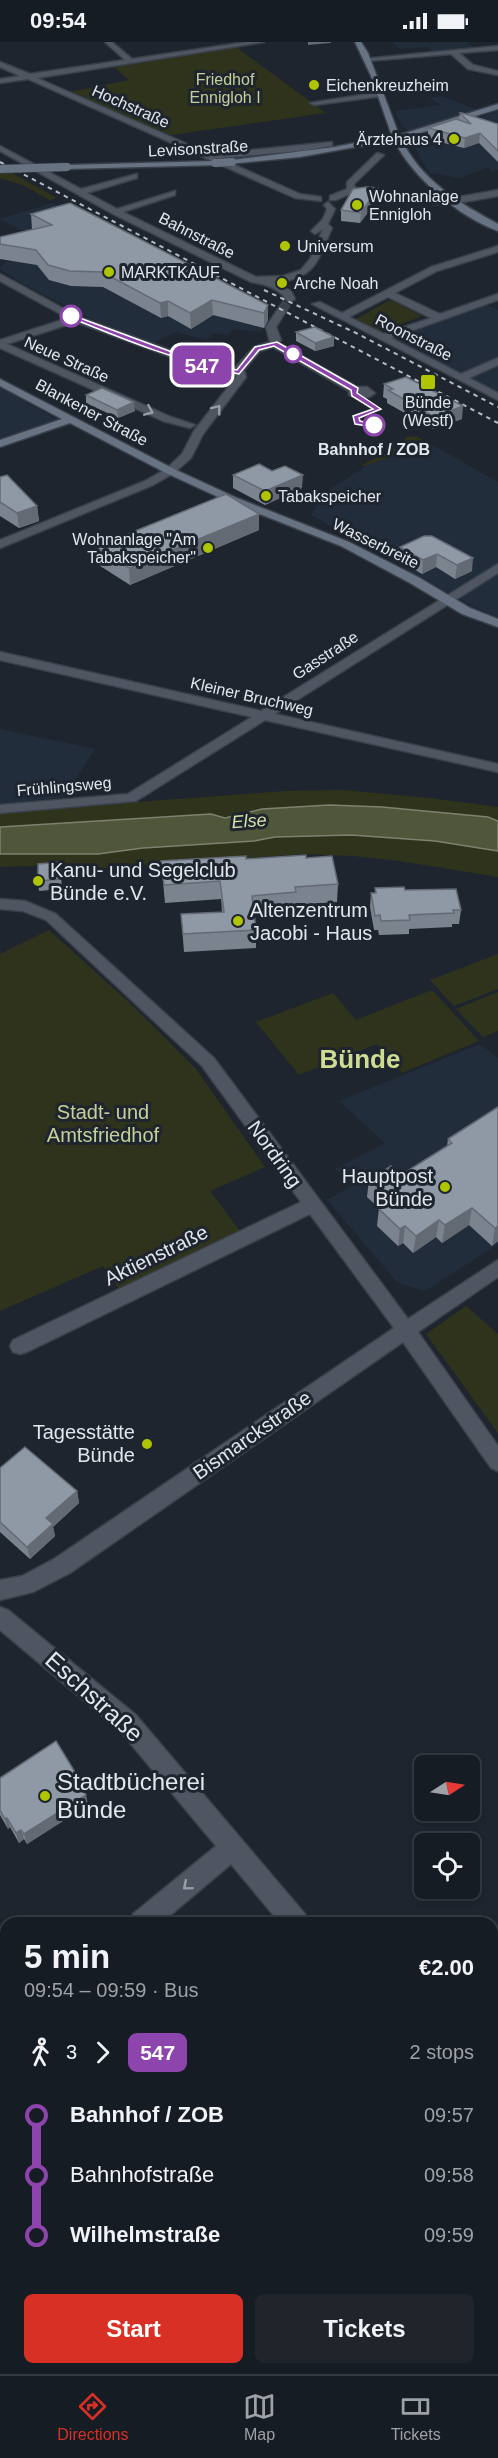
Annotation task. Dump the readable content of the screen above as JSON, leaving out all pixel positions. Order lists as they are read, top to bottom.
{
  "streets": {
    "main road": ["Levisonstraße", "Blankener Straße", "Wasserbreite"],
    "street": [
      "Hochstraße",
      "Bahnstraße",
      "Roonstraße",
      "Neue Straße",
      "Gasstraße",
      "Kleiner Bruchweg",
      "Frühlingsweg",
      "Nordring",
      "Aktienstraße",
      "Bismarckstraße",
      "Eschstraße"
    ]
  },
  "crossings": [
    ["Hochstraße", "Levisonstraße"],
    ["Blankener Straße", "Wasserbreite"],
    ["Wasserbreite", "Gasstraße"],
    ["Gasstraße", "Kleiner Bruchweg"],
    ["Gasstraße", "Frühlingsweg"],
    ["Nordring", "Aktienstraße"],
    ["Nordring", "Bismarckstraße"]
  ],
  "districts": ["Bünde"],
  "water": ["Else"],
  "parks": ["Friedhof Ennigloh I", "Stadt- und Amtsfriedhof"],
  "places": {
    "other": [
      "Eichenkreuzheim",
      "Ärztehaus 4",
      "Wohnanlage Ennigloh",
      "Universum",
      "MARKTKAUF",
      "Arche Noah",
      "Bahnhof / ZOB",
      "Tabakspeicher",
      "Wohnanlage \"Am Tabakspeicher\"",
      "Kanu- und Segelclub Bünde e.V.",
      "Altenzentrum Jacobi - Haus",
      "Hauptpost Bünde",
      "Tagesstätte Bünde",
      "Stadtbücherei Bünde"
    ],
    "transit": ["Bünde (Westf)"]
  },
  "lines": ["bus line 547"],
  "north": "right",
  "page": {
    "status": "09:54",
    "on_map": "547",
    "heading": ["5 min", "09:54 – 09:59 · Bus", "€2.00"],
    "legs": ["3", "547", "2 stops"],
    "list": [
      {
        "name": "Bahnhof / ZOB",
        "value": "09:57"
      },
      {
        "name": "Bahnhofstraße",
        "value": "09:58"
      },
      {
        "name": "Wilhelmstraße",
        "value": "09:59"
      }
    ],
    "buttons": ["Start", "Tickets"],
    "tabs": ["Directions", "Map", "Tickets"]
  }
}
